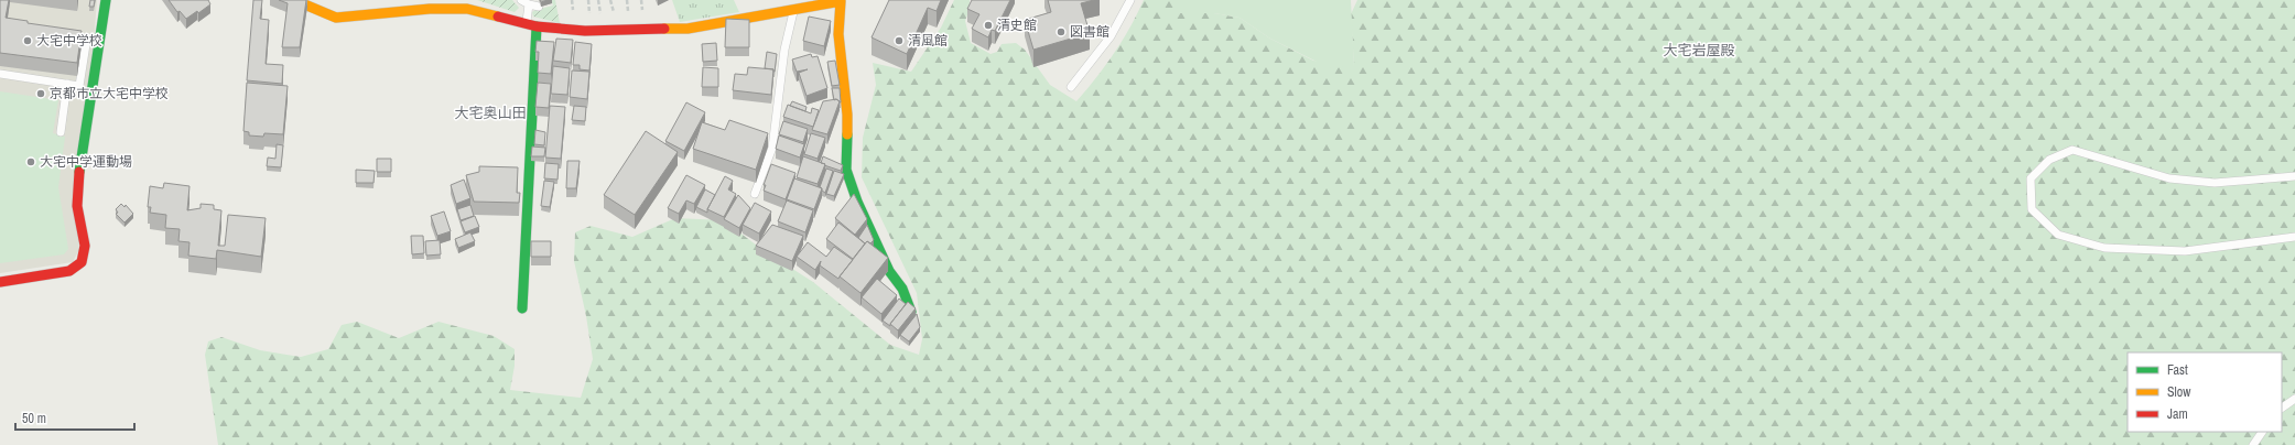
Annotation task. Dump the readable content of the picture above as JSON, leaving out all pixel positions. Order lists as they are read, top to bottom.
{
  "districts": ["大宅岩屋殿", "大宅奥山田"],
  "places": [
    "清史館",
    "図書館",
    "大宅中学校",
    "清風館",
    "京都市立大宅中学校",
    "大宅中学運動場"
  ],
  "legend": ["Fast", "Slow", "Jam"],
  "scale_bar": "50 m"
}
